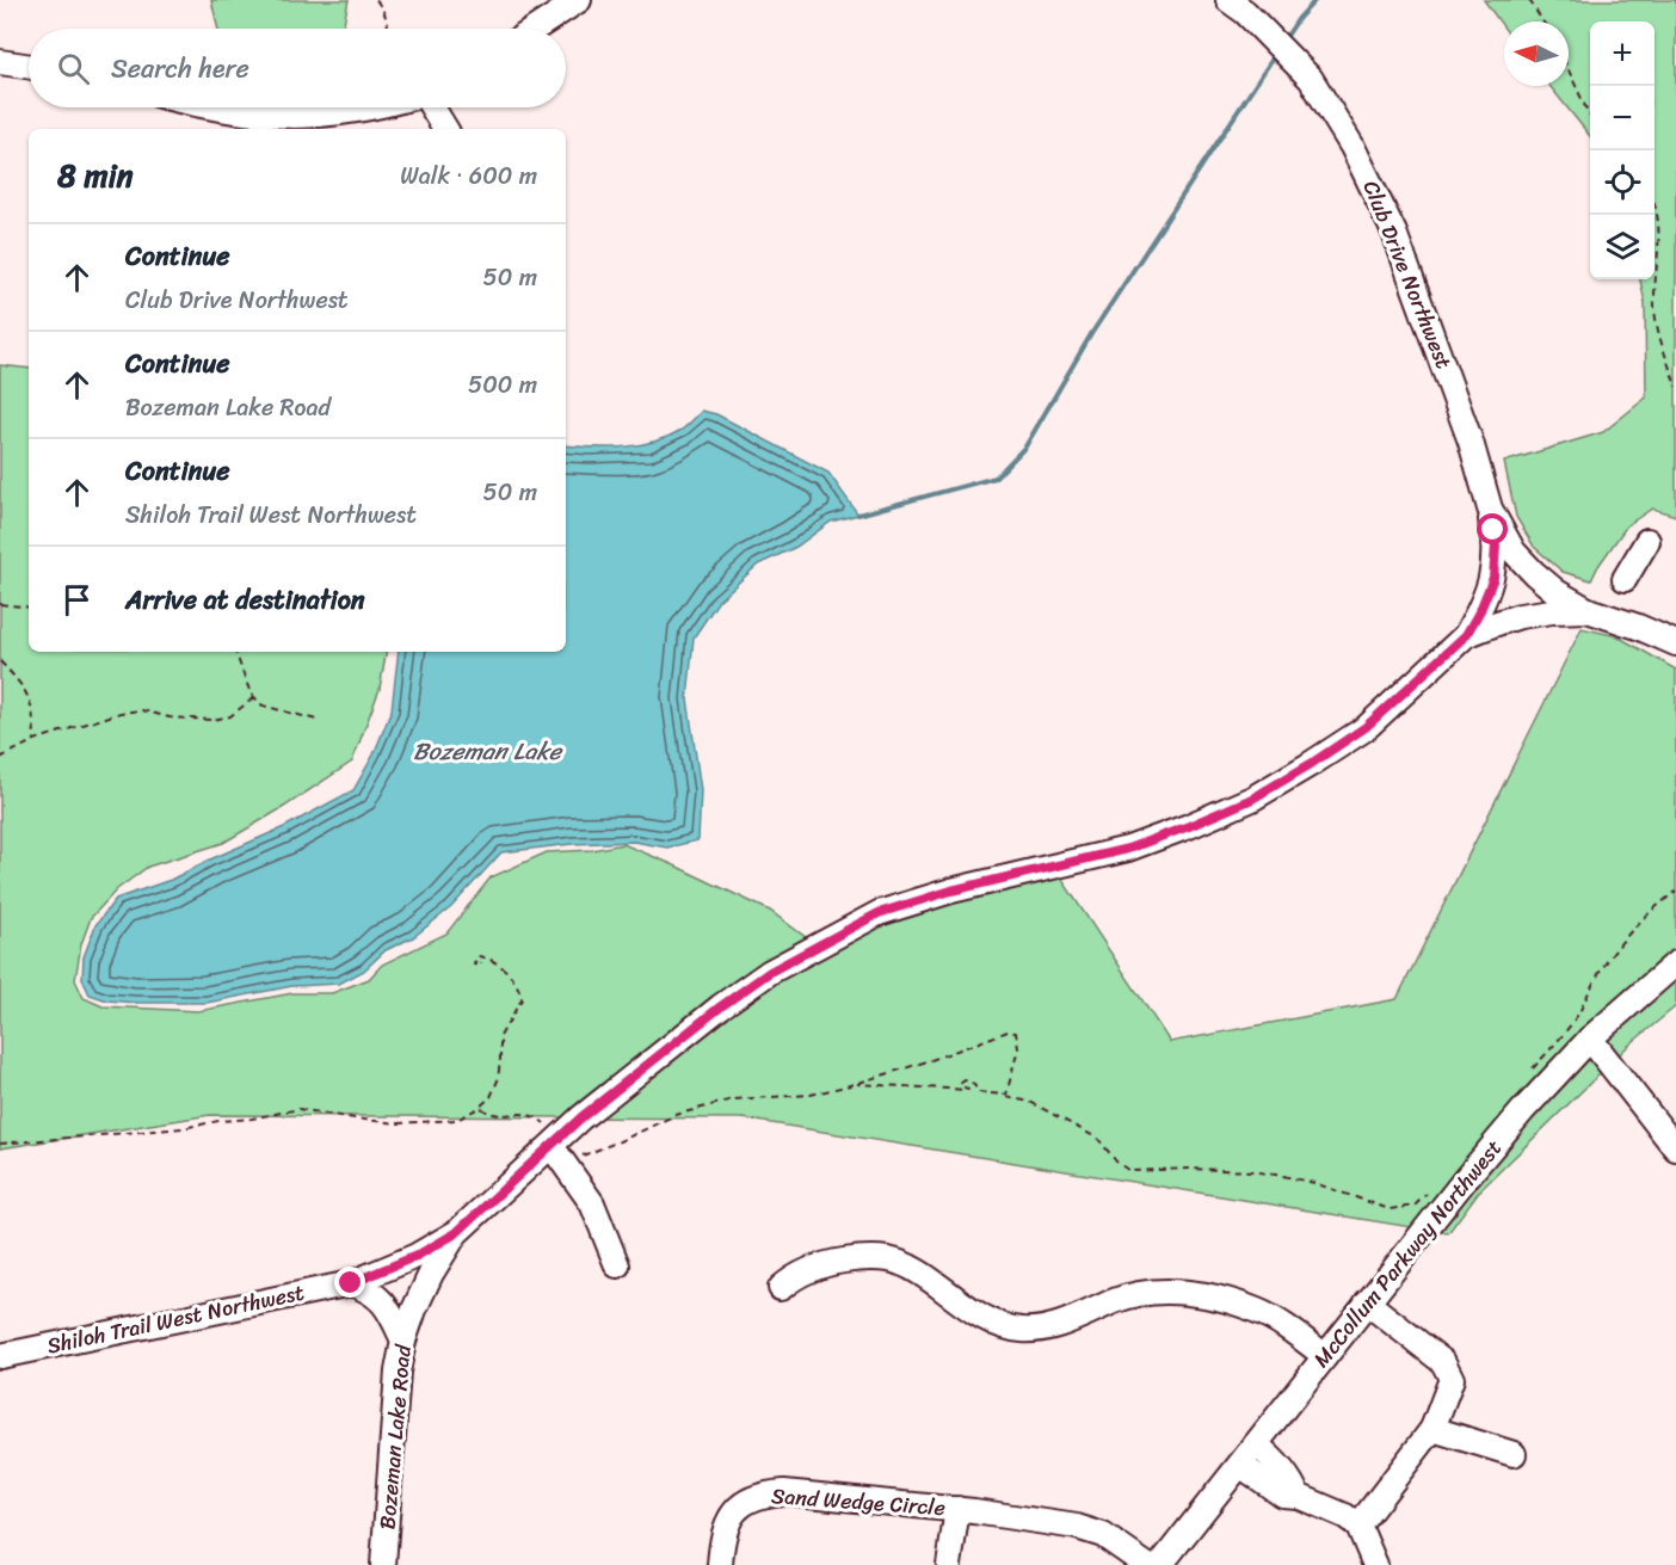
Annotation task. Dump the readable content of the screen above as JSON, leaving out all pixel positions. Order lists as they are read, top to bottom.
{
  "streets": {
    "street": [
      "Club Drive Northwest",
      "McCollum Parkway Northwest",
      "Shiloh Trail West Northwest",
      "Bozeman Lake Road",
      "Sand Wedge Circle"
    ]
  },
  "crossings": [
    ["Club Drive Northwest", "Bozeman Lake Road"],
    ["Shiloh Trail West Northwest", "Bozeman Lake Road"]
  ],
  "water": ["Bozeman Lake"],
  "north": "left",
  "page": {
    "map_buttons": ["+", "−"],
    "search": "Search here",
    "heading": ["8 min", "Walk · 600 m"],
    "list": [
      ["Continue", "Club Drive Northwest", "50 m"],
      ["Continue", "Bozeman Lake Road", "500 m"],
      ["Continue", "Shiloh Trail West Northwest", "50 m"],
      "Arrive at destination"
    ]
  }
}
